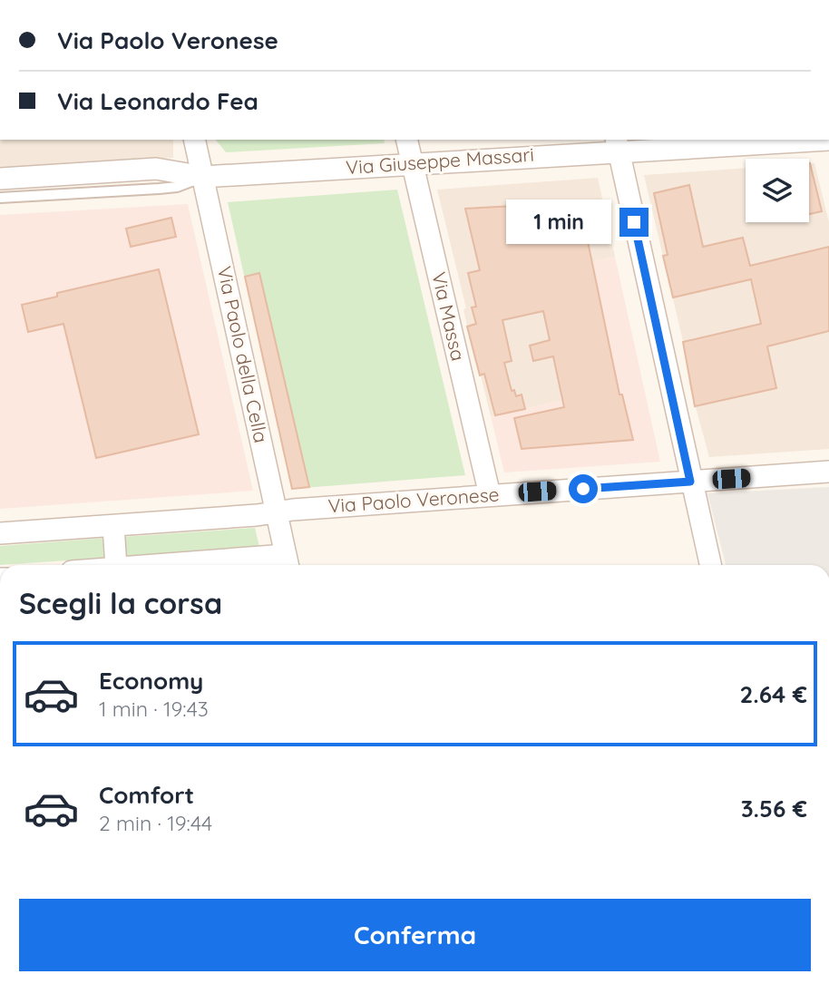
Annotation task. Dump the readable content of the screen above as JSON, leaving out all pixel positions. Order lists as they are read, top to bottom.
{
  "streets": {
    "street": [
      "Via Giuseppe Massari",
      "Via Massa",
      "Via Paolo della Cella",
      "Via Paolo Veronese"
    ]
  },
  "crossings": [
    ["Via Giuseppe Massari", "Via Massa"],
    ["Via Giuseppe Massari", "Via Paolo della Cella"],
    ["Via Massa", "Via Paolo Veronese"],
    ["Via Paolo della Cella", "Via Paolo Veronese"]
  ],
  "page": {
    "banner": ["Via Paolo Veronese", "Via Leonardo Fea"],
    "bubble": "1 min",
    "heading": "Scegli la corsa",
    "list": [
      {
        "name": "Economy",
        "note": "1 min · 19:43",
        "value": "2.64 €"
      },
      {
        "name": "Comfort",
        "note": "2 min · 19:44",
        "value": "3.56 €"
      }
    ],
    "buttons": "Conferma"
  }
}
